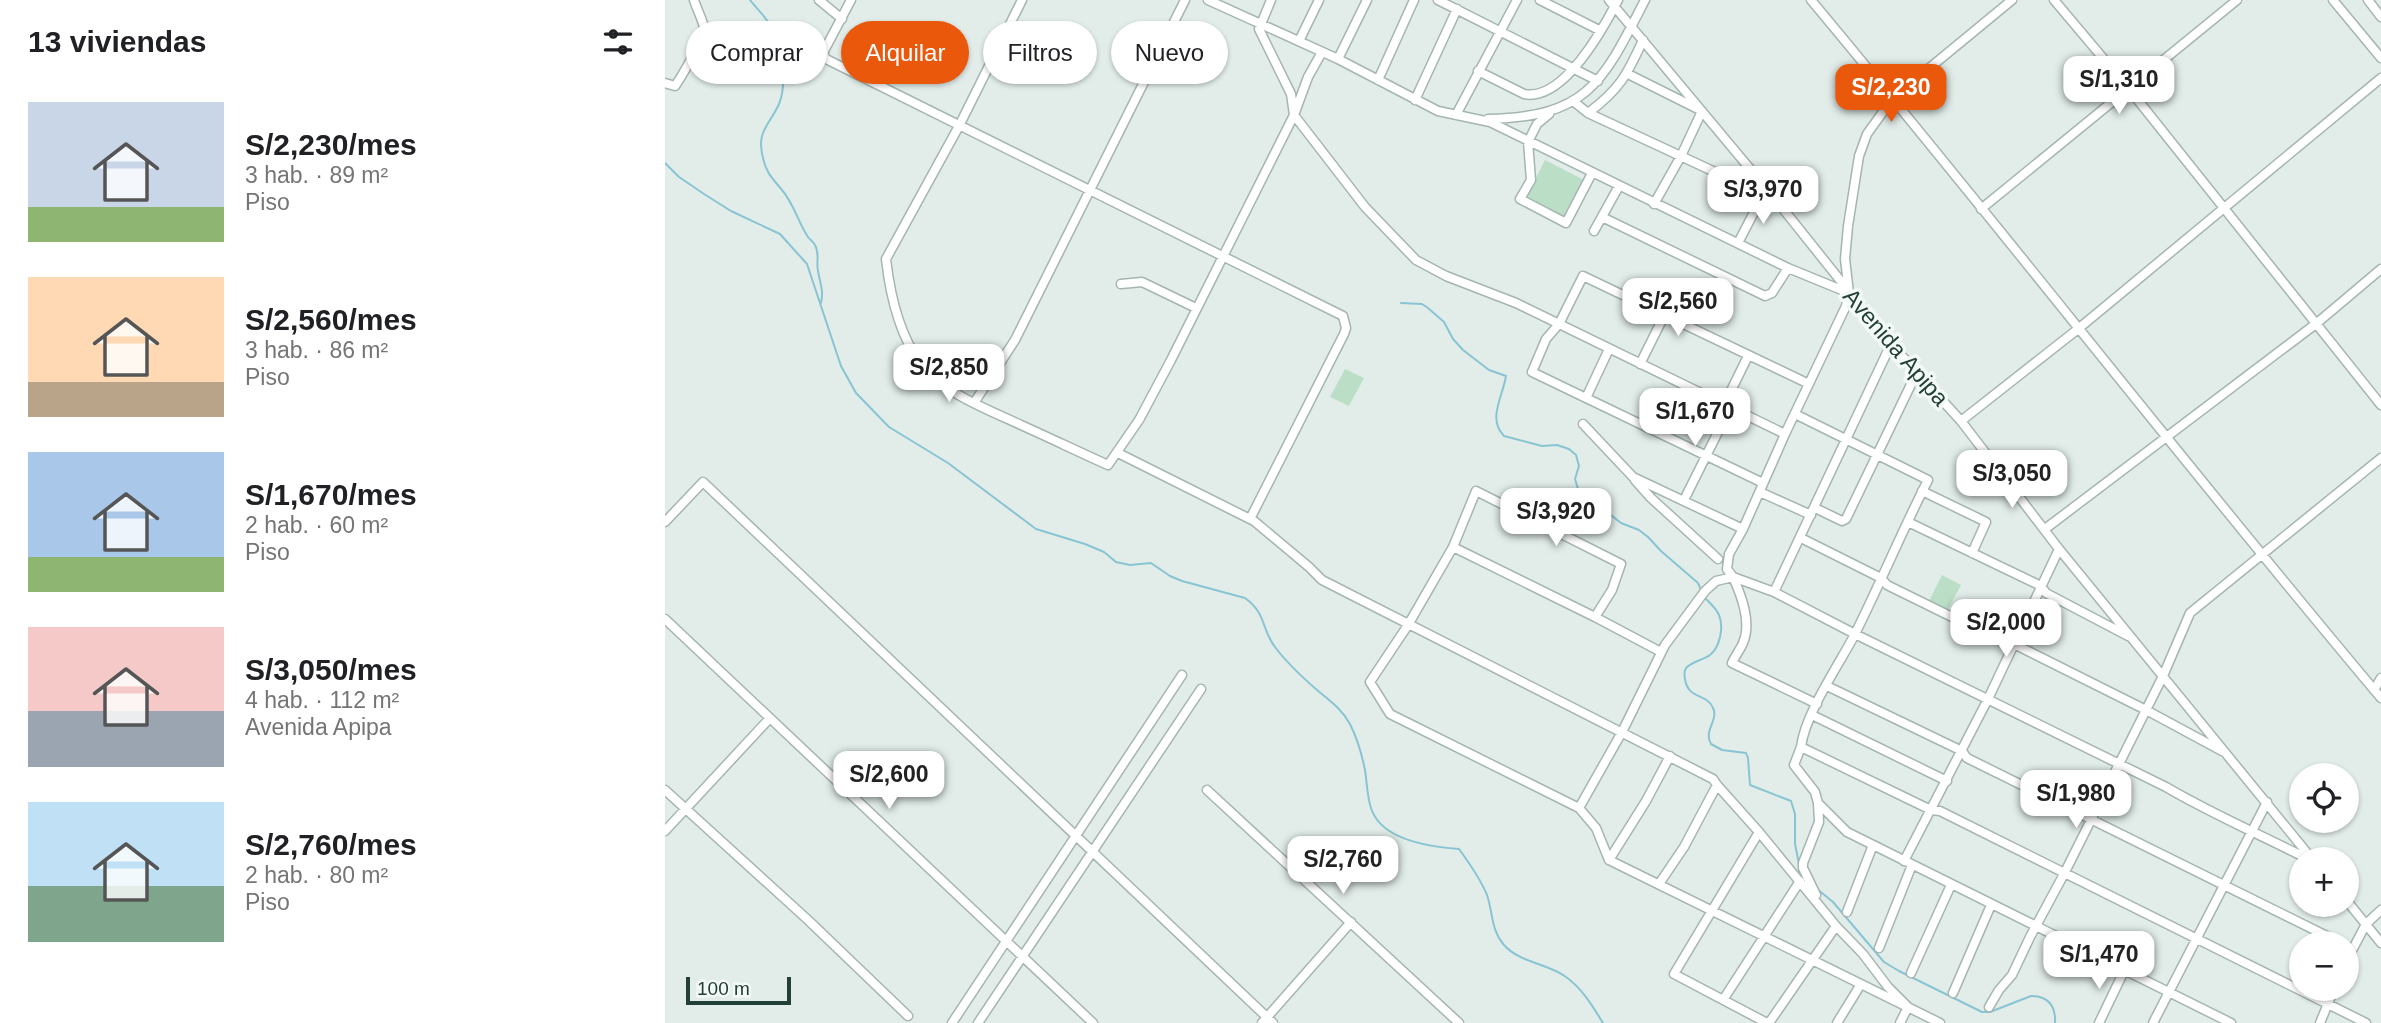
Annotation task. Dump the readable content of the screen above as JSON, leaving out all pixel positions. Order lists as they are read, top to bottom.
{
  "streets": {
    "street": ["Avenida Apipa"]
  },
  "scale_bar": "100 m",
  "page": {
    "heading": "13 viviendas",
    "chip": [
      "Comprar",
      "Alquilar",
      "Filtros",
      "Nuevo"
    ],
    "price": [
      "S/1,310",
      "S/2,230",
      "S/3,970",
      "S/2,560",
      "S/2,850",
      "S/1,670",
      "S/3,050",
      "S/3,920",
      "S/2,000",
      "S/2,600",
      "S/1,980",
      "S/2,760",
      "S/1,470"
    ],
    "list": [
      {
        "name": "S/2,230/mes",
        "note": "3 hab. · 89 m² · Piso"
      },
      {
        "name": "S/2,560/mes",
        "note": "3 hab. · 86 m² · Piso"
      },
      {
        "name": "S/1,670/mes",
        "note": "2 hab. · 60 m² · Piso"
      },
      {
        "name": "S/3,050/mes",
        "note": "4 hab. · 112 m² · Avenida Apipa"
      },
      {
        "name": "S/2,760/mes",
        "note": "2 hab. · 80 m² · Piso"
      }
    ],
    "map_buttons": ["+", "−"],
    "scale": "100 m"
  }
}
